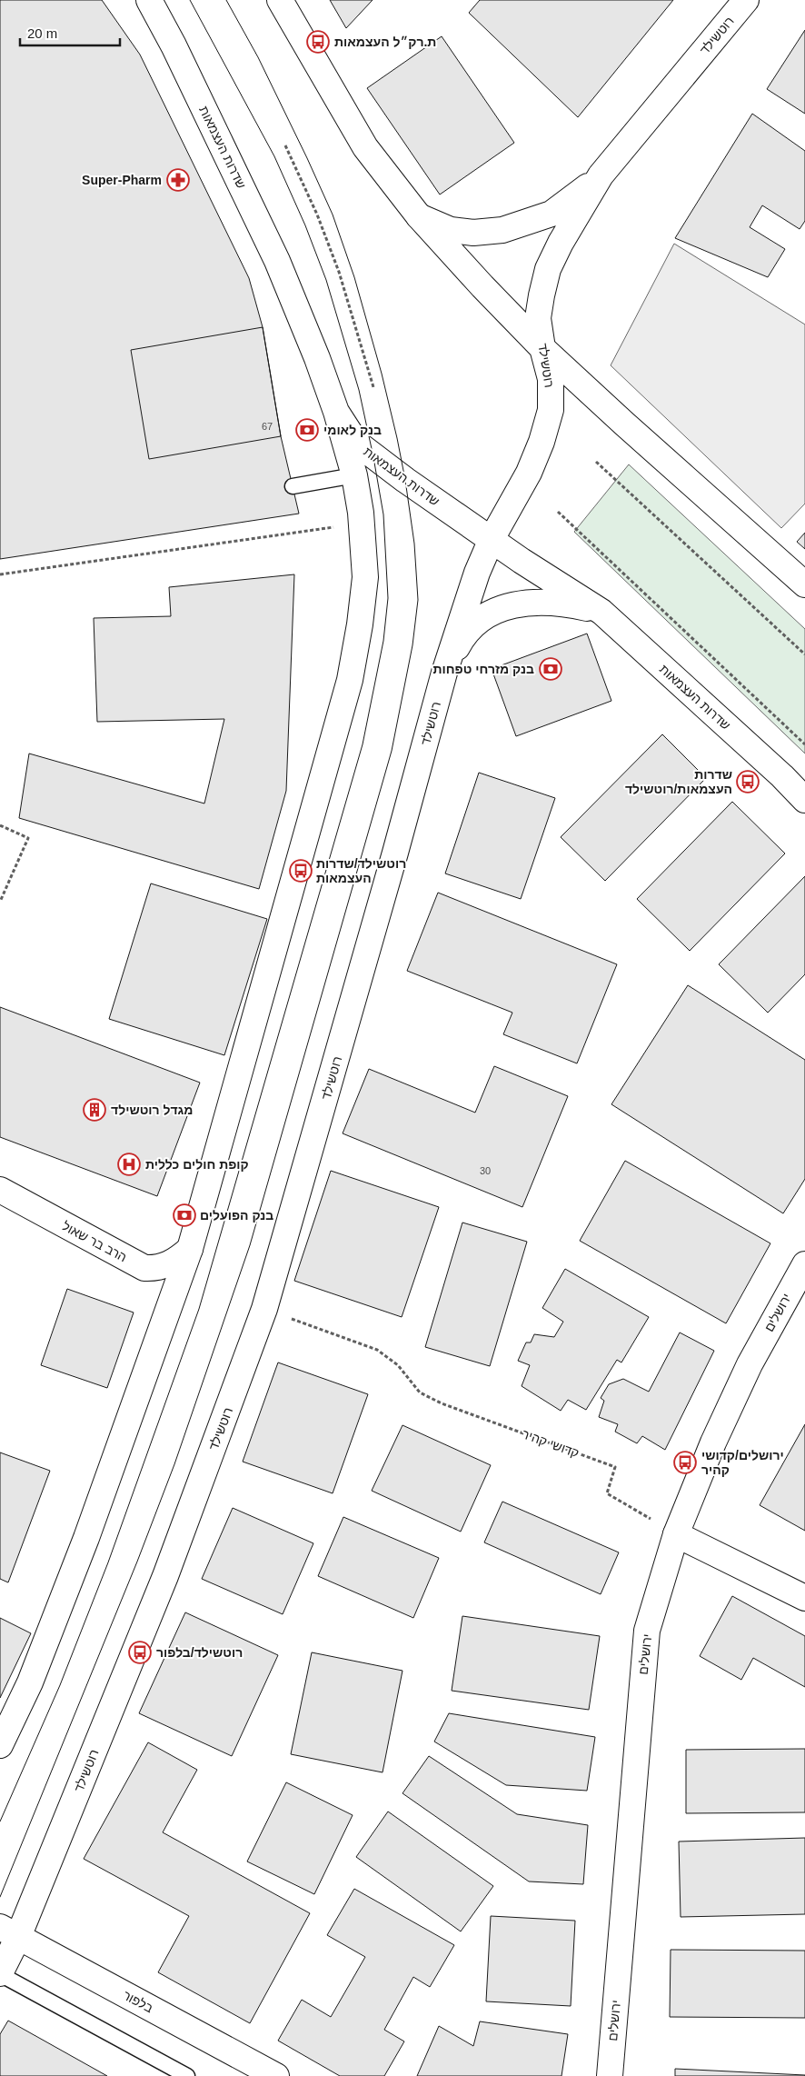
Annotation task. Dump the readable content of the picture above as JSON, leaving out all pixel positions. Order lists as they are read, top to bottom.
{
  "streets": {
    "street": [
      "רוטשילד",
      "שדרות העצמאות",
      "הרב בר שאול",
      "ירושלים",
      "בלפור"
    ],
    "path": ["קדושי קהיר"]
  },
  "crossings": [
    ["רוטשילד", "שדרות העצמאות"],
    ["רוטשילד", "קדושי קהיר"],
    ["רוטשילד", "בלפור"],
    ["ירושלים", "קדושי קהיר"]
  ],
  "places": {
    "bus stop": [
      "ת.רק״ל העצמאות",
      "שדרות העצמאות/רוטשילד",
      "רוטשילד/שדרות העצמאות",
      "ירושלים/קדושי קהיר",
      "רוטשילד/בלפור"
    ],
    "pharmacy": ["Super-Pharm"],
    "bank": ["בנק לאומי", "בנק מזרחי טפחות", "בנק הפועלים"],
    "building": ["מגדל רוטשילד"],
    "hospital": ["קופת חולים כללית"]
  },
  "house_numbers": ["67", "30"],
  "scale_bar": "20 m"
}
